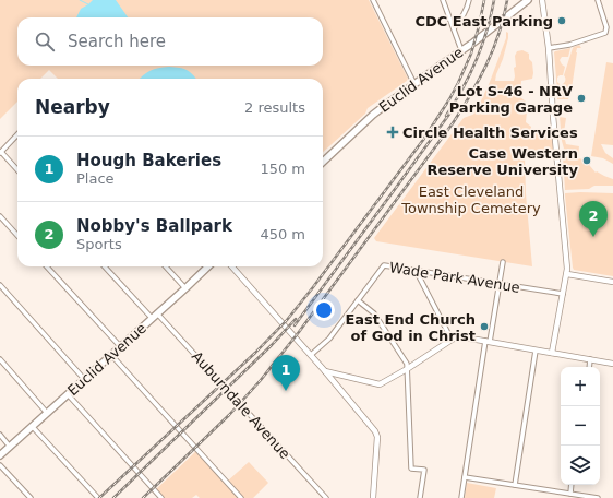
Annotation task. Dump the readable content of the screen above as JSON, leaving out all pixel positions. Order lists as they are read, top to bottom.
{
  "streets": {
    "main road": ["Euclid Avenue"],
    "street": ["Wade Park Avenue", "Auburndale Avenue"]
  },
  "crossings": [
    ["Euclid Avenue", "Auburndale Avenue"]
  ],
  "parks": ["East Cleveland Township Cemetery"],
  "places": {
    "other": [
      "CDC East Parking",
      "Lot S-46 - NRV Parking Garage",
      "Case Western Reserve University",
      "East End Church of God in Christ"
    ],
    "health": ["Circle Health Services"]
  },
  "page": {
    "search": "Search here",
    "heading": ["Nearby", "2 results"],
    "list": [
      {
        "mark": "1",
        "name": "Hough Bakeries",
        "note": "Place",
        "value": "150 m"
      },
      {
        "mark": "2",
        "name": "Nobby's Ballpark",
        "note": "Sports",
        "value": "450 m"
      }
    ],
    "pins": ["2", "1"],
    "map_buttons": ["+", "−"]
  }
}
